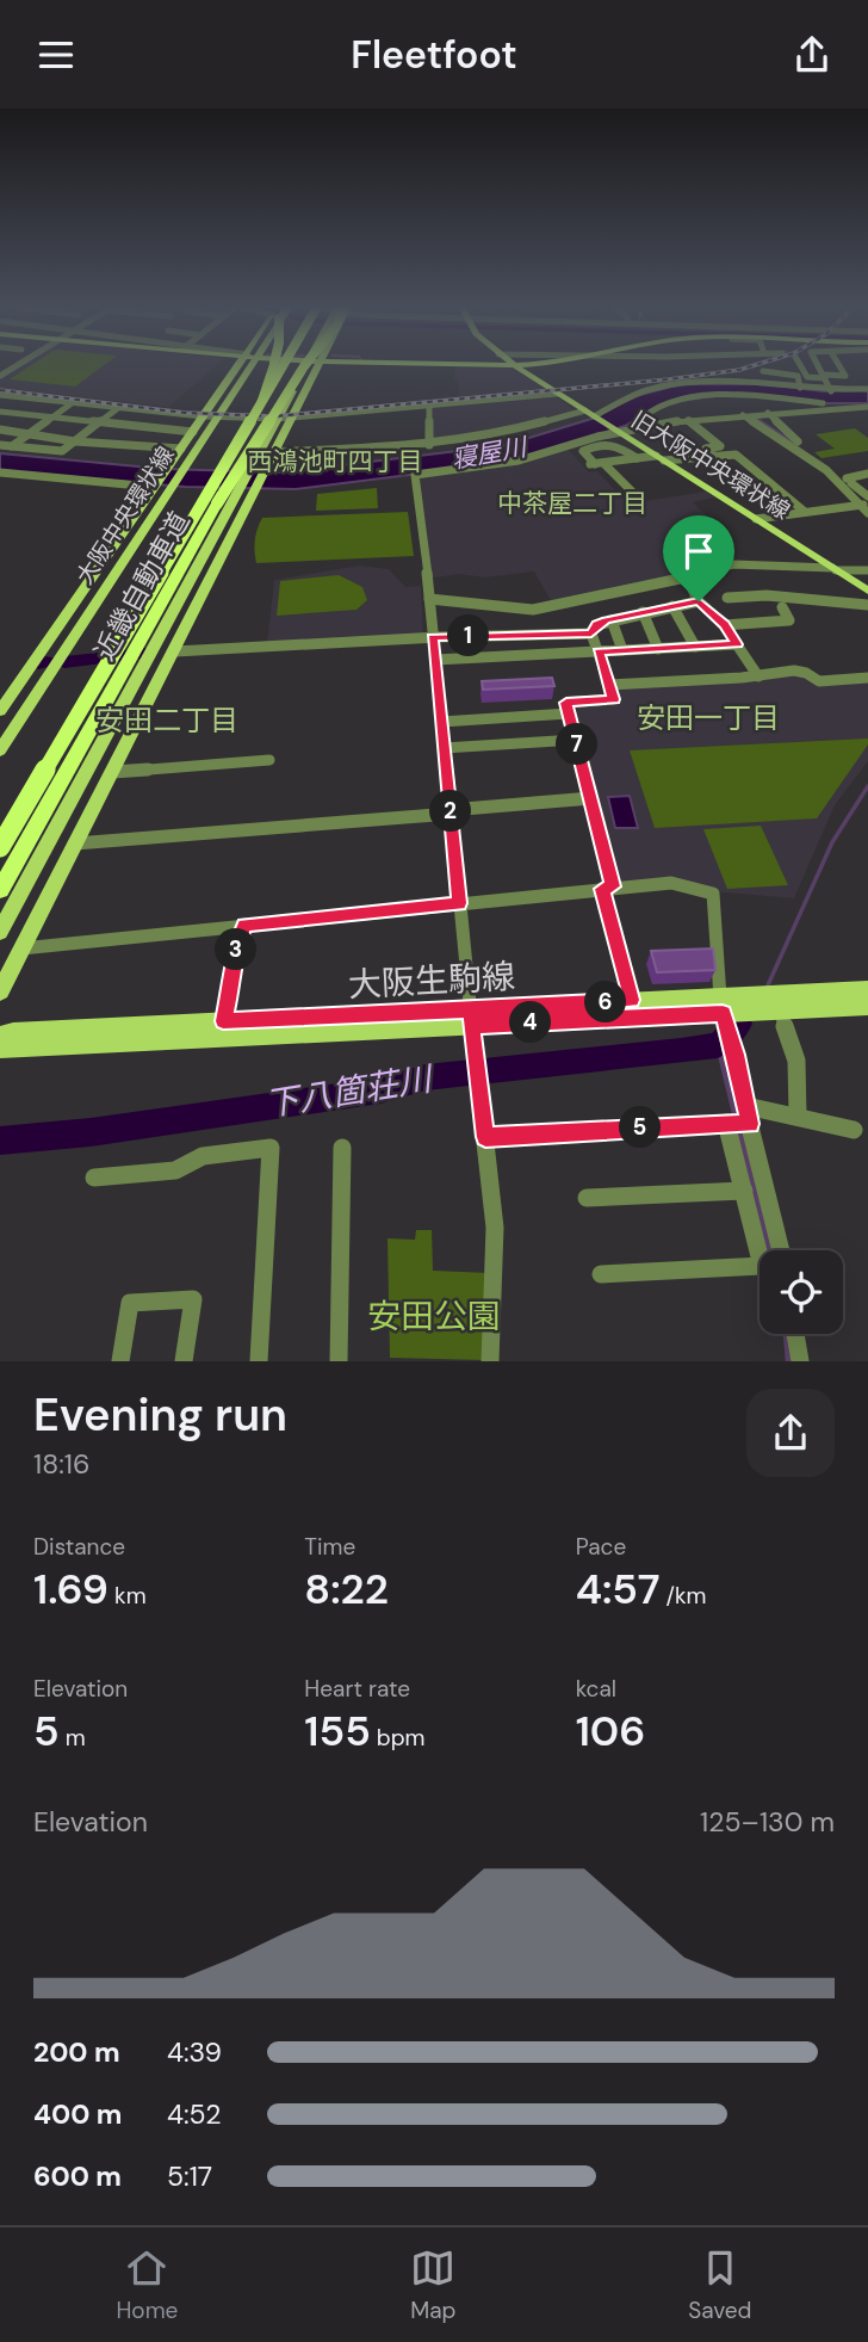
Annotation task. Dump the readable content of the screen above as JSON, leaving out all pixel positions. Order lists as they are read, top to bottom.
{
  "streets": {
    "highway": ["近畿自動車道"],
    "main road": ["旧大阪中央環状線", "大阪中央環状線", "大阪生駒線"]
  },
  "districts": [
    "西鴻池町四丁目",
    "中茶屋二丁目",
    "安田一丁目",
    "安田二丁目"
  ],
  "water": ["寝屋川", "下八箇荘川"],
  "parks": ["安田公園"],
  "page": {
    "header": "Fleetfoot",
    "pins": [
      "1",
      "7",
      "2",
      "3",
      "6",
      "4",
      "5"
    ],
    "heading": ["Evening run", "18:16"],
    "stats": [
      ["Distance", "1.69 km"],
      ["Time", "8:22"],
      ["Pace", "4:57 /km"],
      ["Elevation", "5 m"],
      ["Heart rate", "155 bpm"],
      ["kcal", "106"]
    ],
    "chart": ["Elevation", "125–130 m"],
    "list": [
      {
        "name": "200 m",
        "note": "4:39"
      },
      {
        "name": "400 m",
        "note": "4:52"
      },
      {
        "name": "600 m",
        "note": "5:17"
      }
    ],
    "tabs": ["Home", "Map", "Saved"]
  }
}
